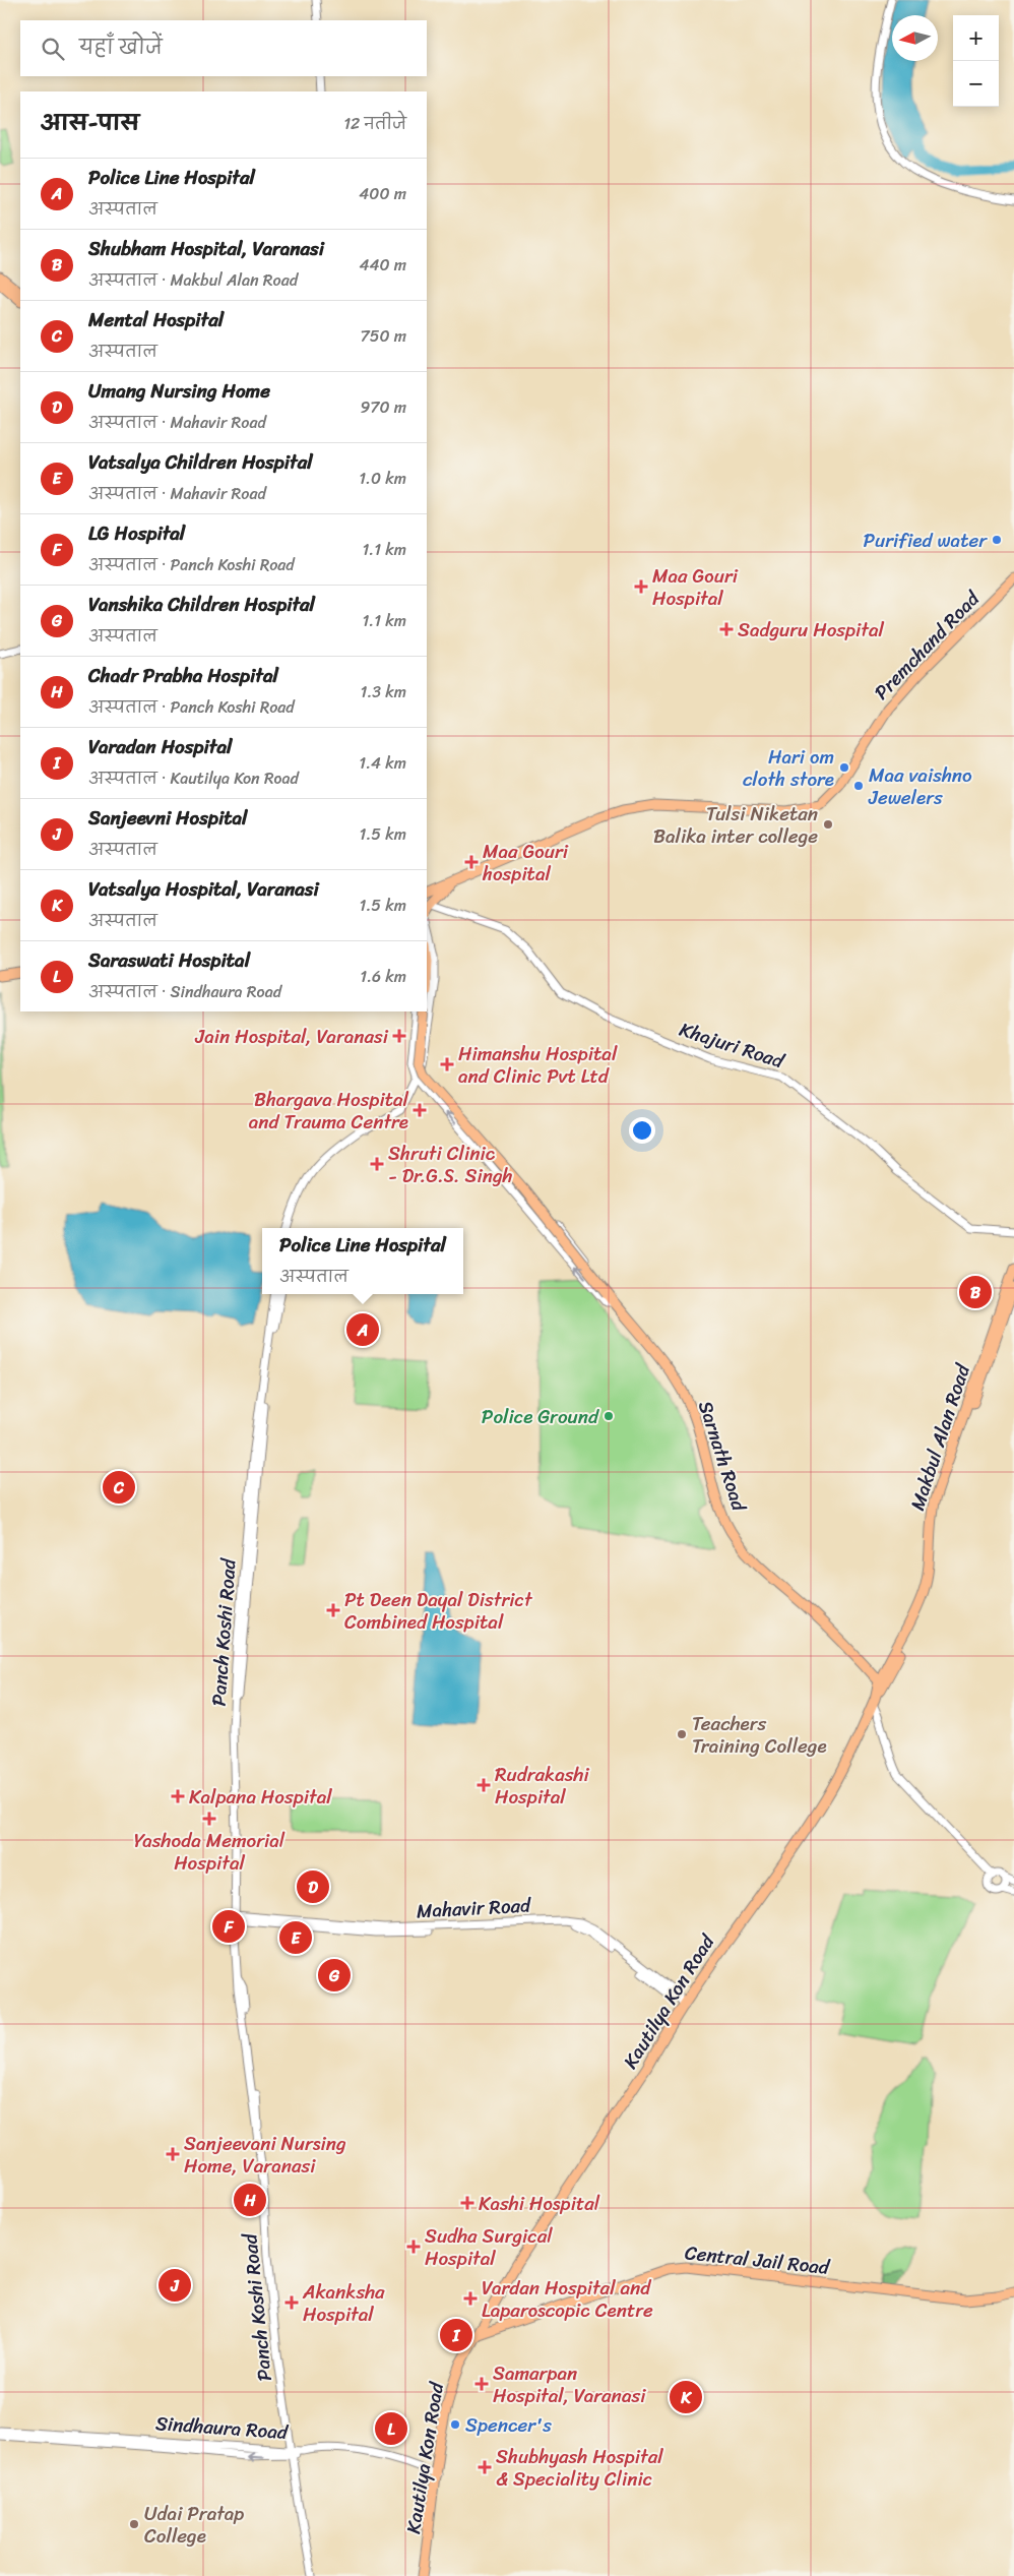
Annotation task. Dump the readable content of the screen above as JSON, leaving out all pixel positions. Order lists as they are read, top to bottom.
{
  "streets": {
    "main road": [
      "Premchand Road",
      "Makbul Alan Road",
      "Sarnath Road",
      "Kautilya Kon Road",
      "Central Jail Road"
    ],
    "street": ["Khajuri Road", "Panch Koshi Road", "Sindhaura Road"]
  },
  "crossings": [
    ["Makbul Alan Road", "Sarnath Road"],
    ["Makbul Alan Road", "Kautilya Kon Road"],
    ["Sarnath Road", "Kautilya Kon Road"],
    ["Panch Koshi Road", "Sindhaura Road"],
    ["Kautilya Kon Road", "Central Jail Road"],
    ["Kautilya Kon Road", "Sindhaura Road"]
  ],
  "places": {
    "other": [
      "Purified water",
      "Hari om cloth store",
      "Maa vaishno Jewelers",
      "Tulsi Niketan Balika inter college",
      "Police Ground",
      "Teachers Training College",
      "Spencer's",
      "Udai Pratap College"
    ],
    "health": [
      "Maa Gouri Hospital",
      "Sadguru Hospital",
      "Maa Gouri hospital",
      "Jain Hospital, Varanasi",
      "Himanshu Hospital and Clinic Pvt Ltd",
      "Bhargava Hospital and Trauma Centre",
      "Shruti Clinic - Dr.G.S. Singh",
      "Pt Deen Dayal District Combined Hospital",
      "Rudrakashi Hospital",
      "Kalpana Hospital",
      "Yashoda Memorial Hospital",
      "Sanjeevani Nursing Home, Varanasi",
      "Kashi Hospital",
      "Sudha Surgical Hospital",
      "Vardan Hospital and Laparoscopic Centre",
      "Akanksha Hospital",
      "Samarpan Hospital, Varanasi",
      "Shubhyash Hospital & Speciality Clinic"
    ]
  },
  "north": "left",
  "page": {
    "map_buttons": ["+", "−"],
    "search": "यहाँ खोजें",
    "heading": ["आस-पास", "12 नतीजे"],
    "list": [
      {
        "mark": "A",
        "name": "Police Line Hospital",
        "note": "अस्पताल",
        "value": "400 m"
      },
      {
        "mark": "B",
        "name": "Shubham Hospital, Varanasi",
        "note": "अस्पताल · Makbul Alan Road",
        "value": "440 m"
      },
      {
        "mark": "C",
        "name": "Mental Hospital",
        "note": "अस्पताल",
        "value": "750 m"
      },
      {
        "mark": "D",
        "name": "Umang Nursing Home",
        "note": "अस्पताल · Mahavir Road",
        "value": "970 m"
      },
      {
        "mark": "E",
        "name": "Vatsalya Children Hospital",
        "note": "अस्पताल · Mahavir Road",
        "value": "1.0 km"
      },
      {
        "mark": "F",
        "name": "LG Hospital",
        "note": "अस्पताल · Panch Koshi Road",
        "value": "1.1 km"
      },
      {
        "mark": "G",
        "name": "Vanshika Children Hospital",
        "note": "अस्पताल",
        "value": "1.1 km"
      },
      {
        "mark": "H",
        "name": "Chadr Prabha Hospital",
        "note": "अस्पताल · Panch Koshi Road",
        "value": "1.3 km"
      },
      {
        "mark": "I",
        "name": "Varadan Hospital",
        "note": "अस्पताल · Kautilya Kon Road",
        "value": "1.4 km"
      },
      {
        "mark": "J",
        "name": "Sanjeevni Hospital",
        "note": "अस्पताल",
        "value": "1.5 km"
      },
      {
        "mark": "K",
        "name": "Vatsalya Hospital, Varanasi",
        "note": "अस्पताल",
        "value": "1.5 km"
      },
      {
        "mark": "L",
        "name": "Saraswati Hospital",
        "note": "अस्पताल · Sindhaura Road",
        "value": "1.6 km"
      }
    ],
    "popup": ["Police Line Hospital", "अस्पताल"],
    "pins": [
      "B",
      "A",
      "C",
      "D",
      "F",
      "E",
      "G",
      "H",
      "J",
      "I",
      "K",
      "L"
    ]
  }
}
